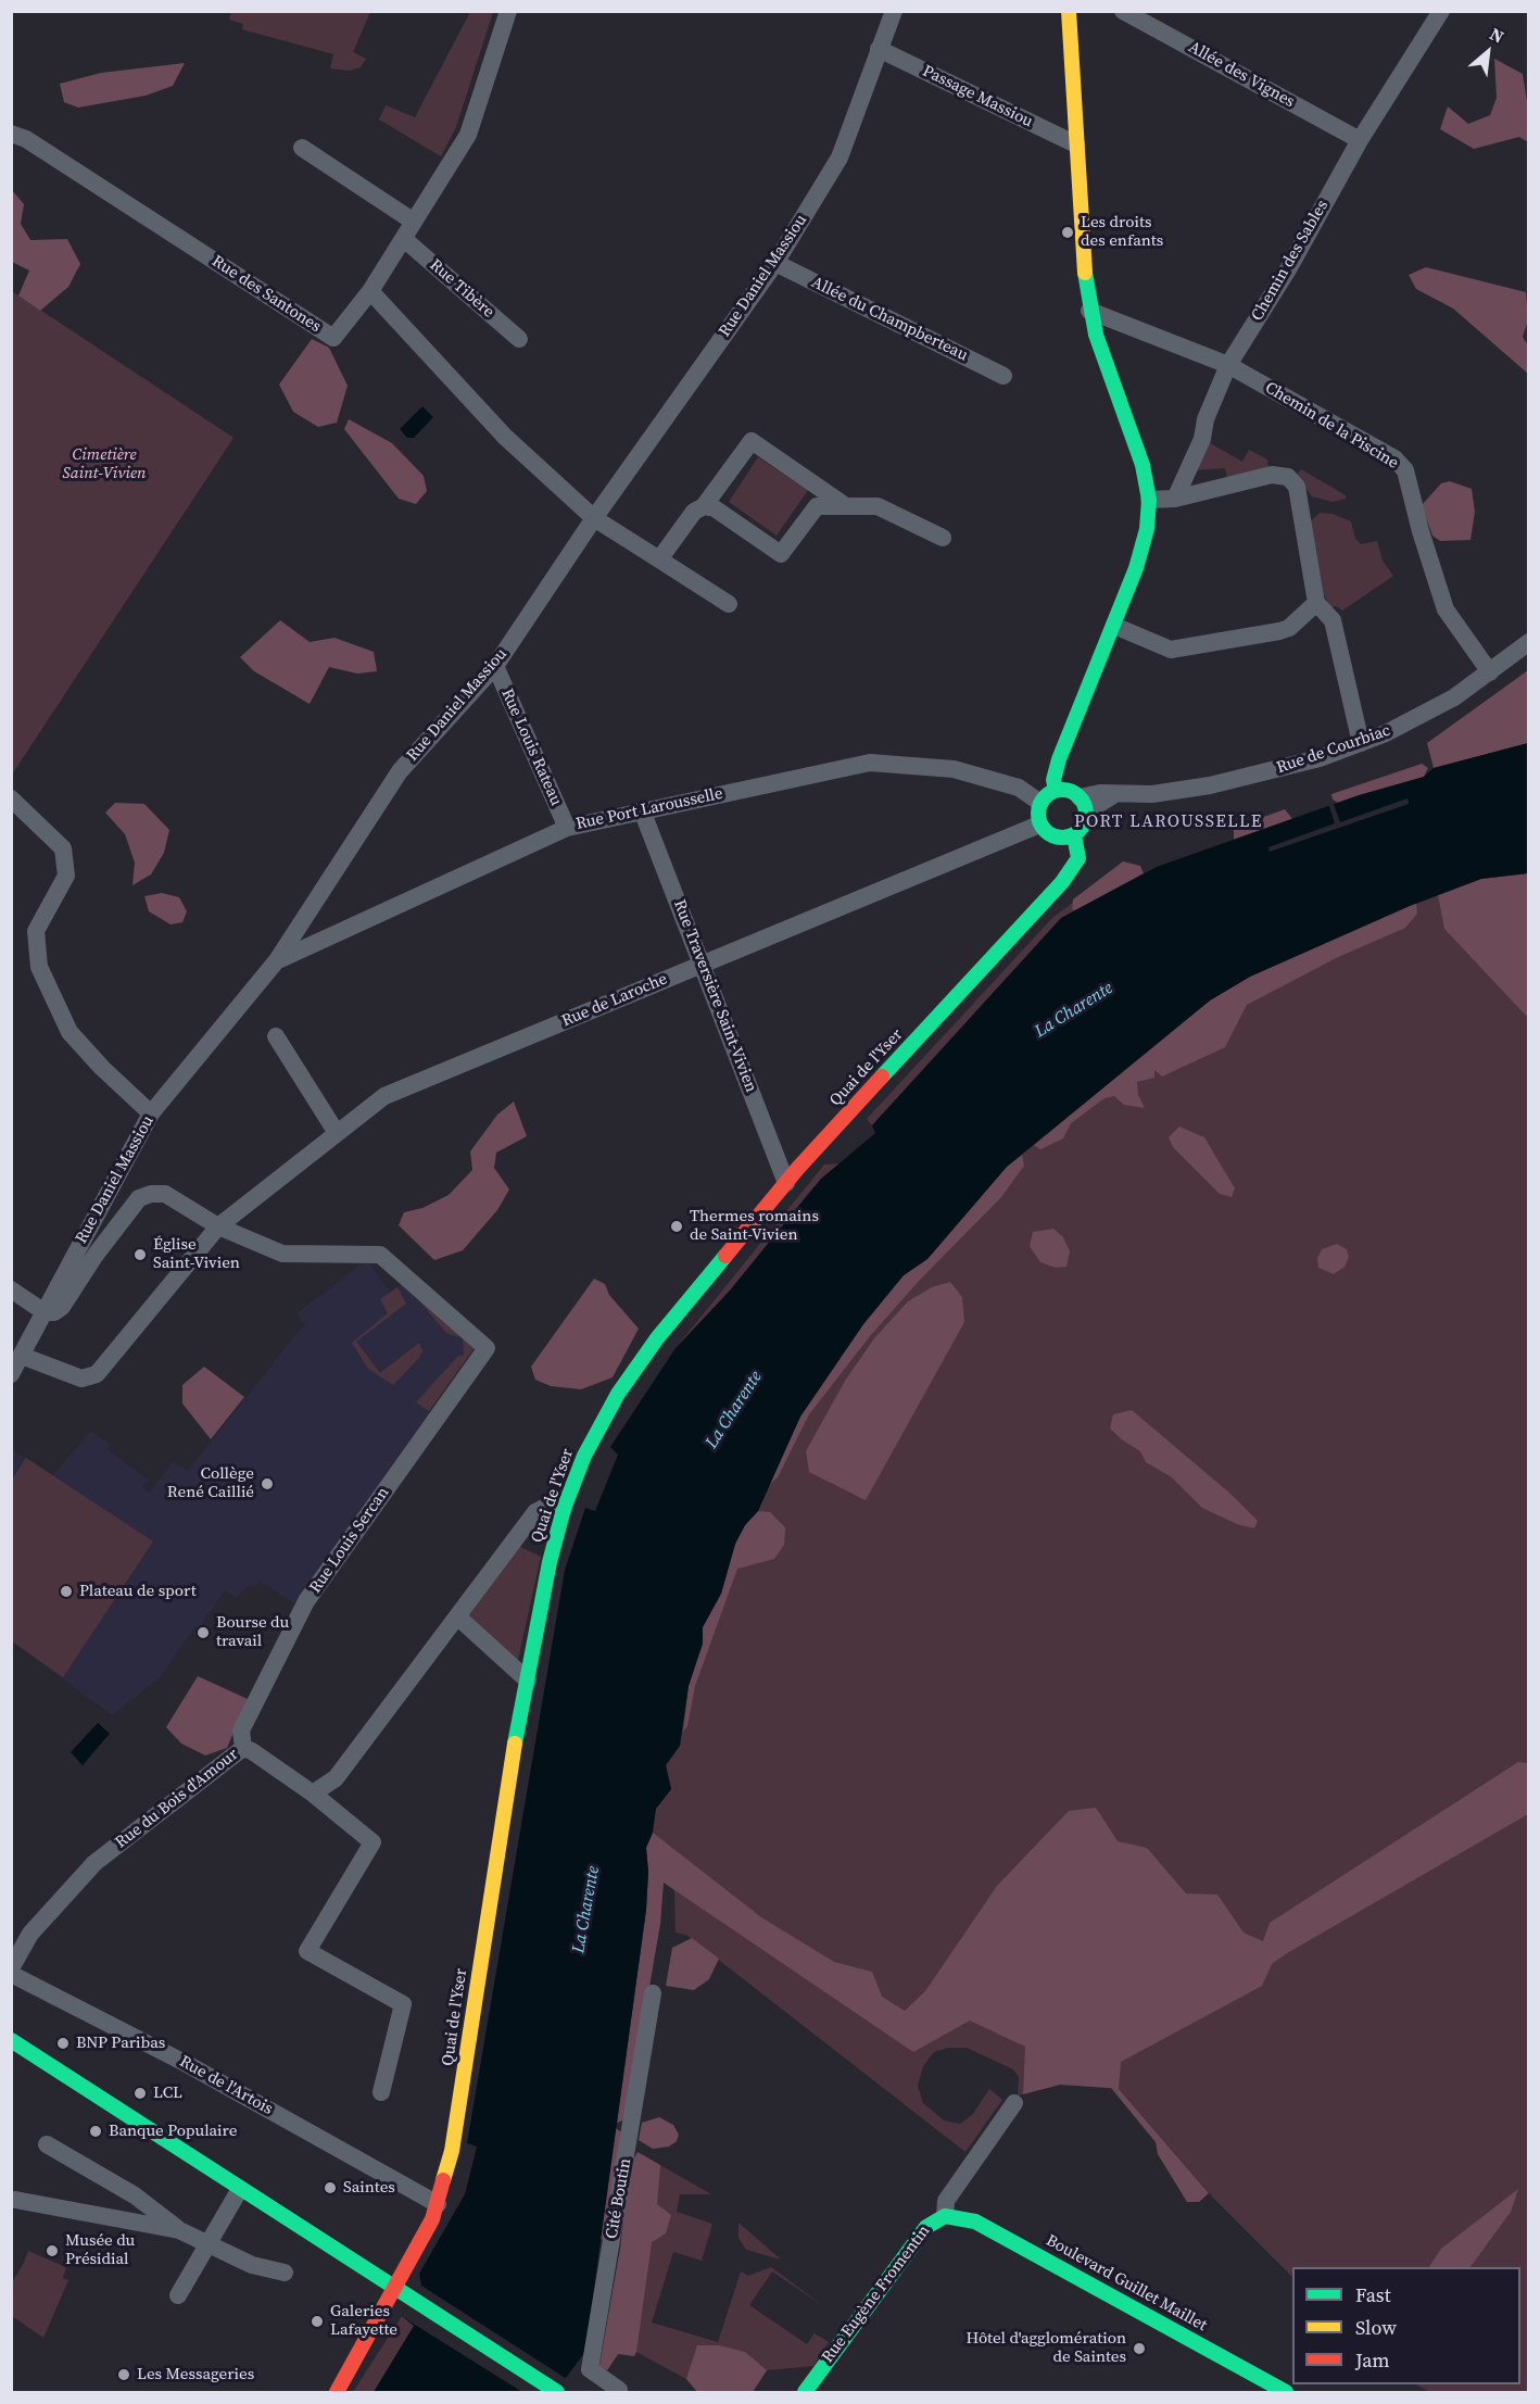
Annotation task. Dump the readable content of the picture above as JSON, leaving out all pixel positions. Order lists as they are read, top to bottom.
{
  "streets": {
    "street": [
      "Allée des Vignes",
      "Passage Massiou",
      "Chemin des Sables",
      "Rue Daniel Massiou",
      "Rue Tibère",
      "Rue des Santones",
      "Allée du Champberteau",
      "Chemin de la Piscine",
      "Rue Louis Rateau",
      "Rue de Courbiac",
      "Rue Port Larousselle",
      "Rue Traversière Saint-Vivien",
      "Rue de Laroche",
      "Quai de l'Yser",
      "Rue Louis Sercan",
      "Rue du Bois d'Amour",
      "Rue de l'Artois",
      "Cité Boutin",
      "Boulevard Guillet Maillet",
      "Rue Eugène Fromentin"
    ]
  },
  "crossings": [
    ["Allée des Vignes", "Chemin des Sables"],
    ["Passage Massiou", "Rue Daniel Massiou"],
    ["Chemin des Sables", "Chemin de la Piscine"],
    ["Rue Daniel Massiou", "Allée du Champberteau"],
    ["Rue Daniel Massiou", "Rue Louis Rateau"],
    ["Rue Daniel Massiou", "Rue Port Larousselle"],
    ["Rue Daniel Massiou", "Rue de Laroche"],
    ["Chemin de la Piscine", "Rue de Courbiac"],
    ["Rue Louis Rateau", "Rue Port Larousselle"],
    ["Rue de Courbiac", "Rue Port Larousselle"],
    ["Rue de Courbiac", "Rue de Laroche"],
    ["Rue de Courbiac", "Quai de l'Yser"],
    ["Rue Port Larousselle", "Rue Traversière Saint-Vivien"],
    ["Rue Port Larousselle", "Rue de Laroche"],
    ["Rue Port Larousselle", "Quai de l'Yser"],
    ["Rue Traversière Saint-Vivien", "Rue de Laroche"],
    ["Rue Traversière Saint-Vivien", "Quai de l'Yser"],
    ["Rue de Laroche", "Quai de l'Yser"],
    ["Rue de Laroche", "Rue Louis Sercan"],
    ["Quai de l'Yser", "Rue de l'Artois"],
    ["Rue Louis Sercan", "Rue du Bois d'Amour"],
    ["Boulevard Guillet Maillet", "Rue Eugène Fromentin"]
  ],
  "districts": ["PORT LAROUSSELLE"],
  "water": ["La Charente"],
  "parks": ["Cimetière Saint-Vivien"],
  "places": [
    "Les droits des enfants",
    "Thermes romains de Saint-Vivien",
    "Église Saint-Vivien",
    "Collège René Caillié",
    "Plateau de sport",
    "Bourse du travail",
    "BNP Paribas",
    "LCL",
    "Banque Populaire",
    "Saintes",
    "Musée du Présidial",
    "Galeries Lafayette",
    "Hôtel d'agglomération de Saintes",
    "Les Messageries"
  ],
  "legend": ["Fast", "Slow", "Jam"],
  "north": "top right"
}
